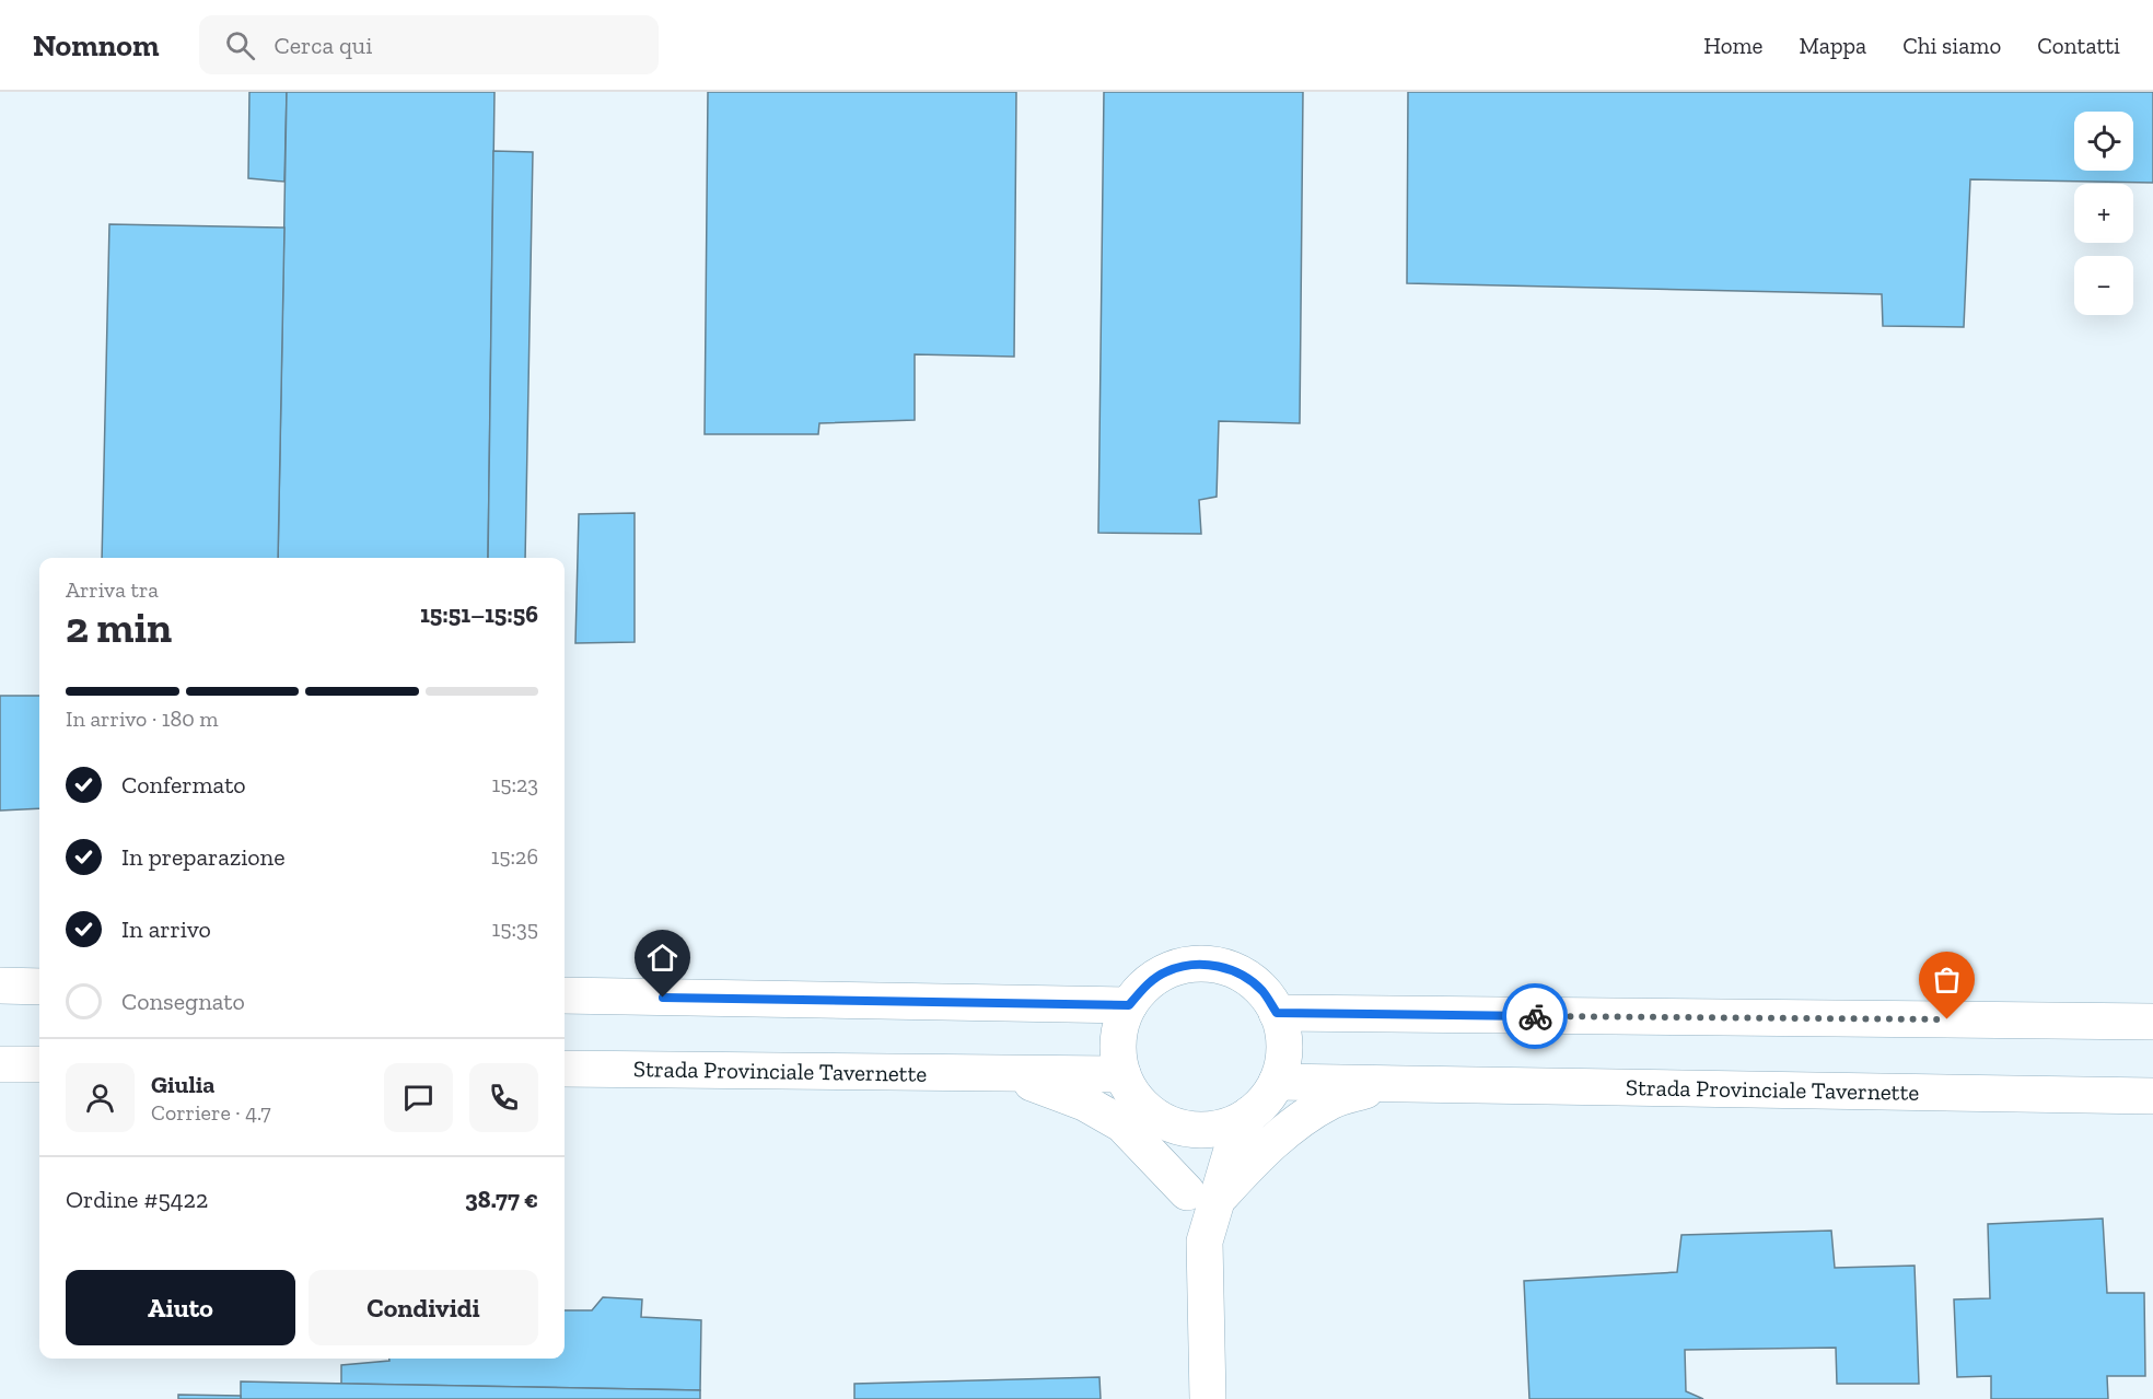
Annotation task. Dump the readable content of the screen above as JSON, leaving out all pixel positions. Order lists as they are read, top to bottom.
{
  "streets": {
    "street": ["Strada Provinciale Tavernette"]
  },
  "page": {
    "header": "Nomnom",
    "search": "Cerca qui",
    "nav": [
      "Home",
      "Mappa",
      "Chi siamo",
      "Contatti"
    ],
    "map_buttons": ["+", "−"],
    "heading": ["2 min", "Arriva tra", "15:51–15:56"],
    "panel": [
      "Giulia",
      "Corriere · 4.7",
      "Ordine #5422",
      "38.77 €"
    ],
    "bar": "In arrivo · 180 m",
    "list": [
      ["Confermato", "15:23"],
      ["In preparazione", "15:26"],
      ["In arrivo", "15:35"],
      "Consegnato"
    ],
    "buttons": ["Aiuto", "Condividi"]
  }
}
